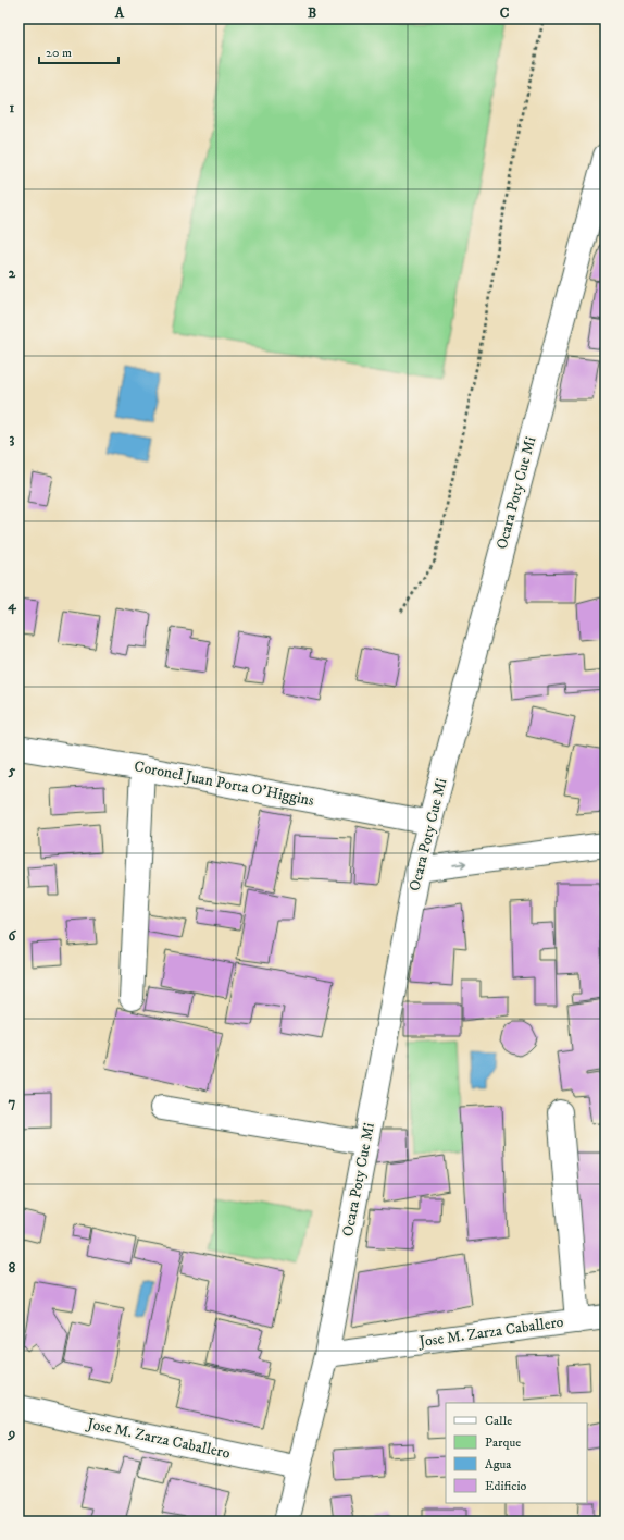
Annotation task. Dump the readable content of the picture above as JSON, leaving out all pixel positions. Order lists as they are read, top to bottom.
{
  "streets": {
    "street": ["Ocara Poty Cue Mi", "Coronel Juan Porta O'Higgins", "Jose M. Zarza Caballero"]
  },
  "crossings": [
    ["Ocara Poty Cue Mi", "Coronel Juan Porta O'Higgins"],
    ["Ocara Poty Cue Mi", "Jose M. Zarza Caballero"]
  ],
  "legend": [
    "Calle",
    "Parque",
    "Agua",
    "Edificio"
  ],
  "scale_bar": "20 m",
  "grid": {
    "columns": ["A", "B", "C"],
    "rows": [
      "1",
      "2",
      "3",
      "4",
      "5",
      "6",
      "7",
      "8",
      "9"
    ]
  }
}
